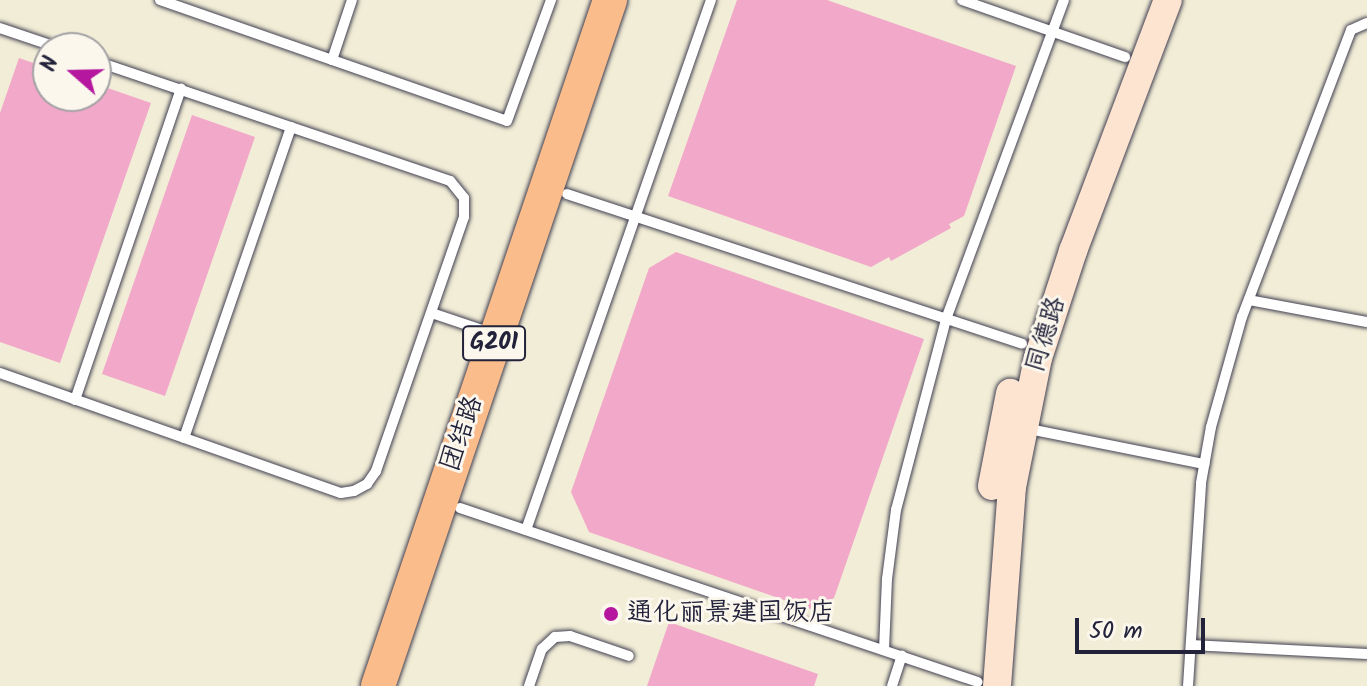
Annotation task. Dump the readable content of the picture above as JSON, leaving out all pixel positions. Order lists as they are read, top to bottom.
{
  "streets": {
    "highway": ["G201", "团结路"],
    "main road": ["同德路"]
  },
  "places": ["通化丽景建国饭店"],
  "scale_bar": "50 m",
  "north": "left"
}
